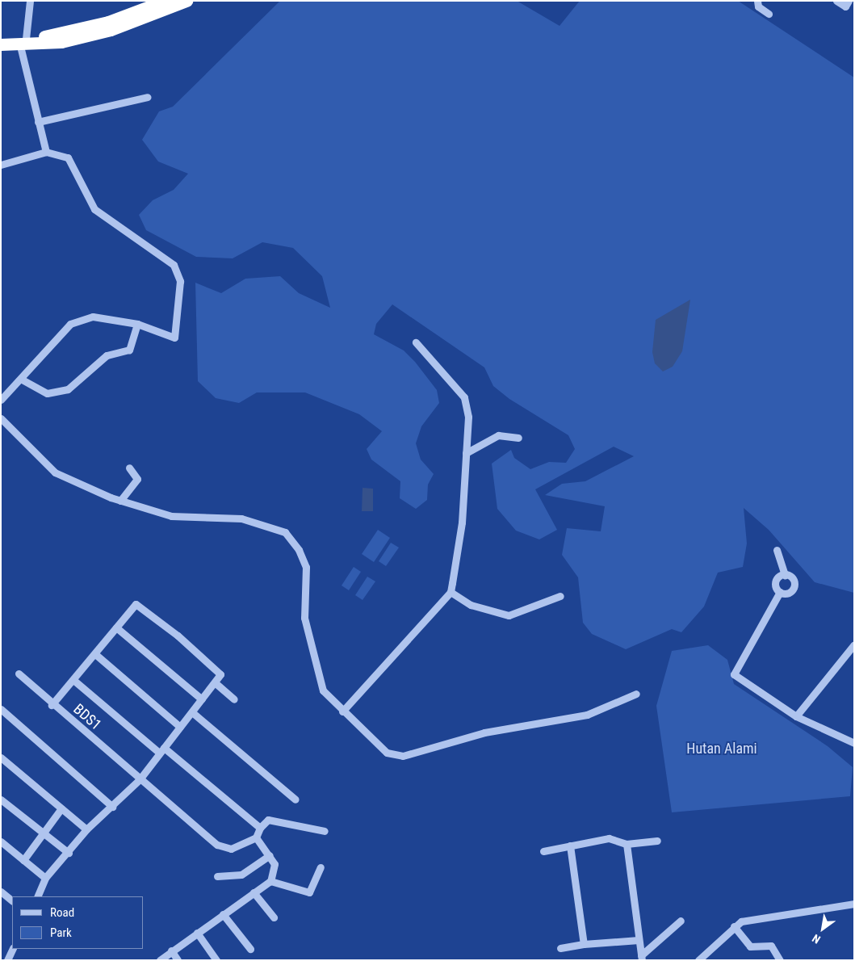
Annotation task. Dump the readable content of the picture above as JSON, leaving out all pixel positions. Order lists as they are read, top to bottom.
{
  "streets": {
    "street": ["BDS1"]
  },
  "parks": ["Hutan Alami"],
  "legend": ["Road", "Park"],
  "north": "bottom left"
}
